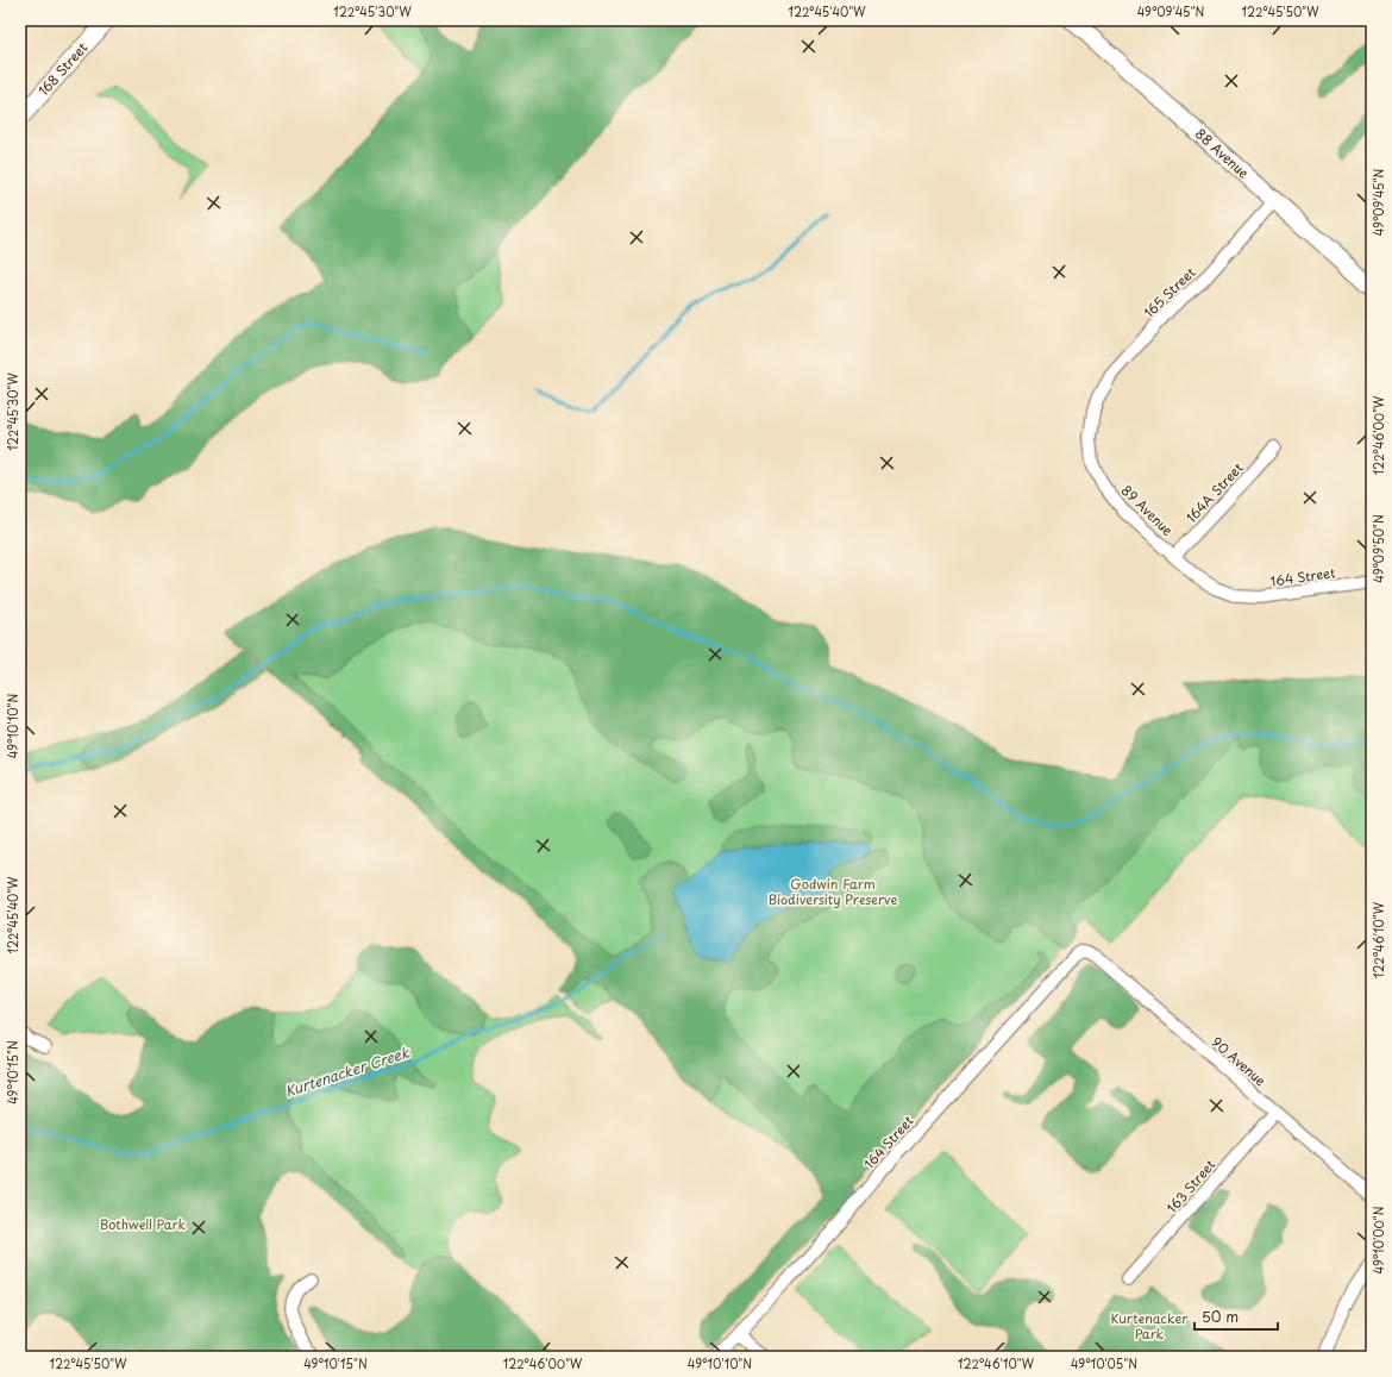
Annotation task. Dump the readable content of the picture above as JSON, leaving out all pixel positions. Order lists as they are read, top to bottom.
{
  "streets": {
    "main road": ["168 Street", "88 Avenue"],
    "street": [
      "165 Street",
      "164A Street",
      "89 Avenue",
      "164 Street",
      "90 Avenue",
      "163 Street"
    ]
  },
  "crossings": [
    ["88 Avenue", "165 Street"],
    ["165 Street", "89 Avenue"],
    ["164A Street", "89 Avenue"],
    ["89 Avenue", "164 Street"],
    ["164 Street", "90 Avenue"],
    ["90 Avenue", "163 Street"]
  ],
  "water": ["Kurtenacker Creek"],
  "parks": ["Godwin Farm Biodiversity Preserve", "Bothwell Park", "Kurtenacker Park"],
  "scale_bar": "50 m",
  "coordinates": [
    "122°45'30\"W",
    "122°45'40\"W",
    "49°09'45\"N",
    "122°45'50\"W",
    "122°46'00\"W",
    "49°09'50\"N",
    "49°10'10\"N",
    "122°46'10\"W",
    "49°10'15\"N",
    "49°10'00\"N",
    "49°10'05\"N"
  ]
}
